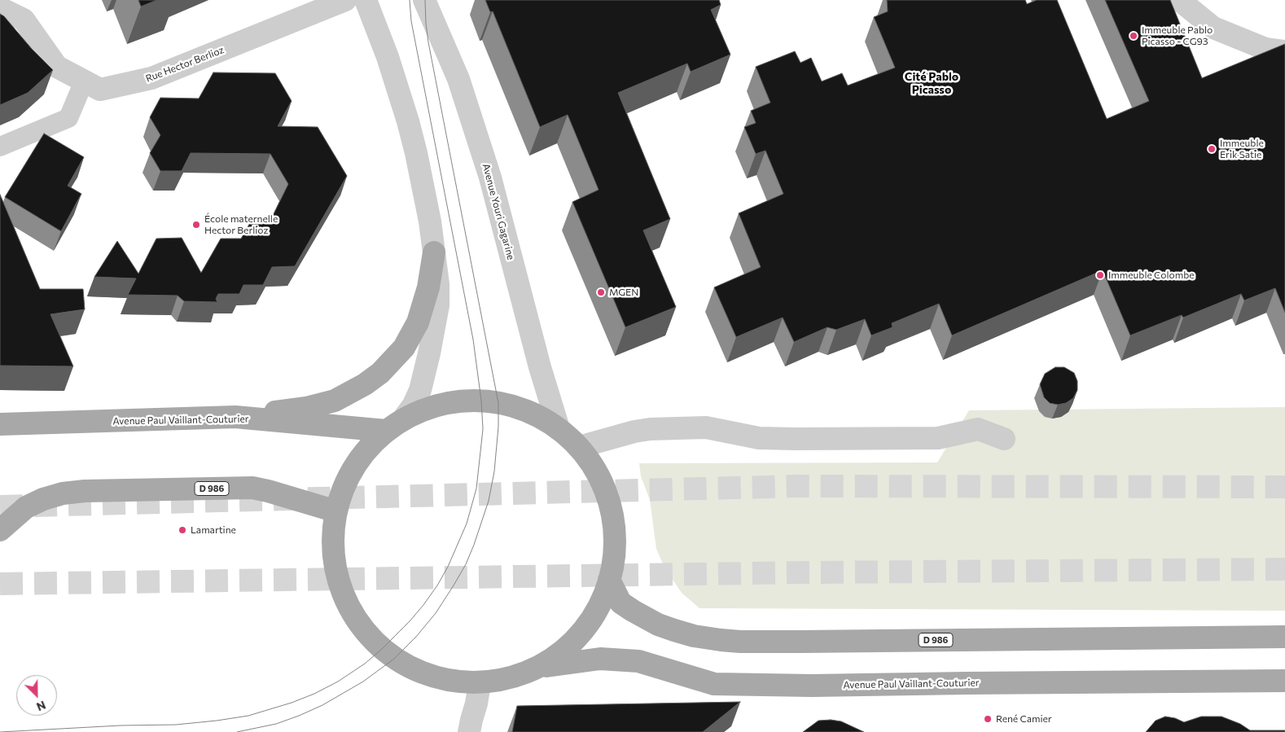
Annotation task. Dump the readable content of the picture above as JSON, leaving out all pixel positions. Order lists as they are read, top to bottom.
{
  "streets": {
    "main road": ["Avenue Paul Vaillant-Couturier", "D 986"],
    "street": ["Rue Hector Berlioz", "Avenue Youri Gagarine"]
  },
  "crossings": [
    ["Avenue Youri Gagarine", "Avenue Paul Vaillant-Couturier"],
    ["Avenue Paul Vaillant-Couturier", "D 986"]
  ],
  "districts": ["Cité Pablo Picasso"],
  "places": [
    "Immeuble Pablo Picasso - CG93",
    "Immeuble Erik Satie",
    "École maternelle Hector Berlioz",
    "Immeuble Colombe",
    "MGEN",
    "Lamartine",
    "René Camier"
  ],
  "north": "bottom right"
}
